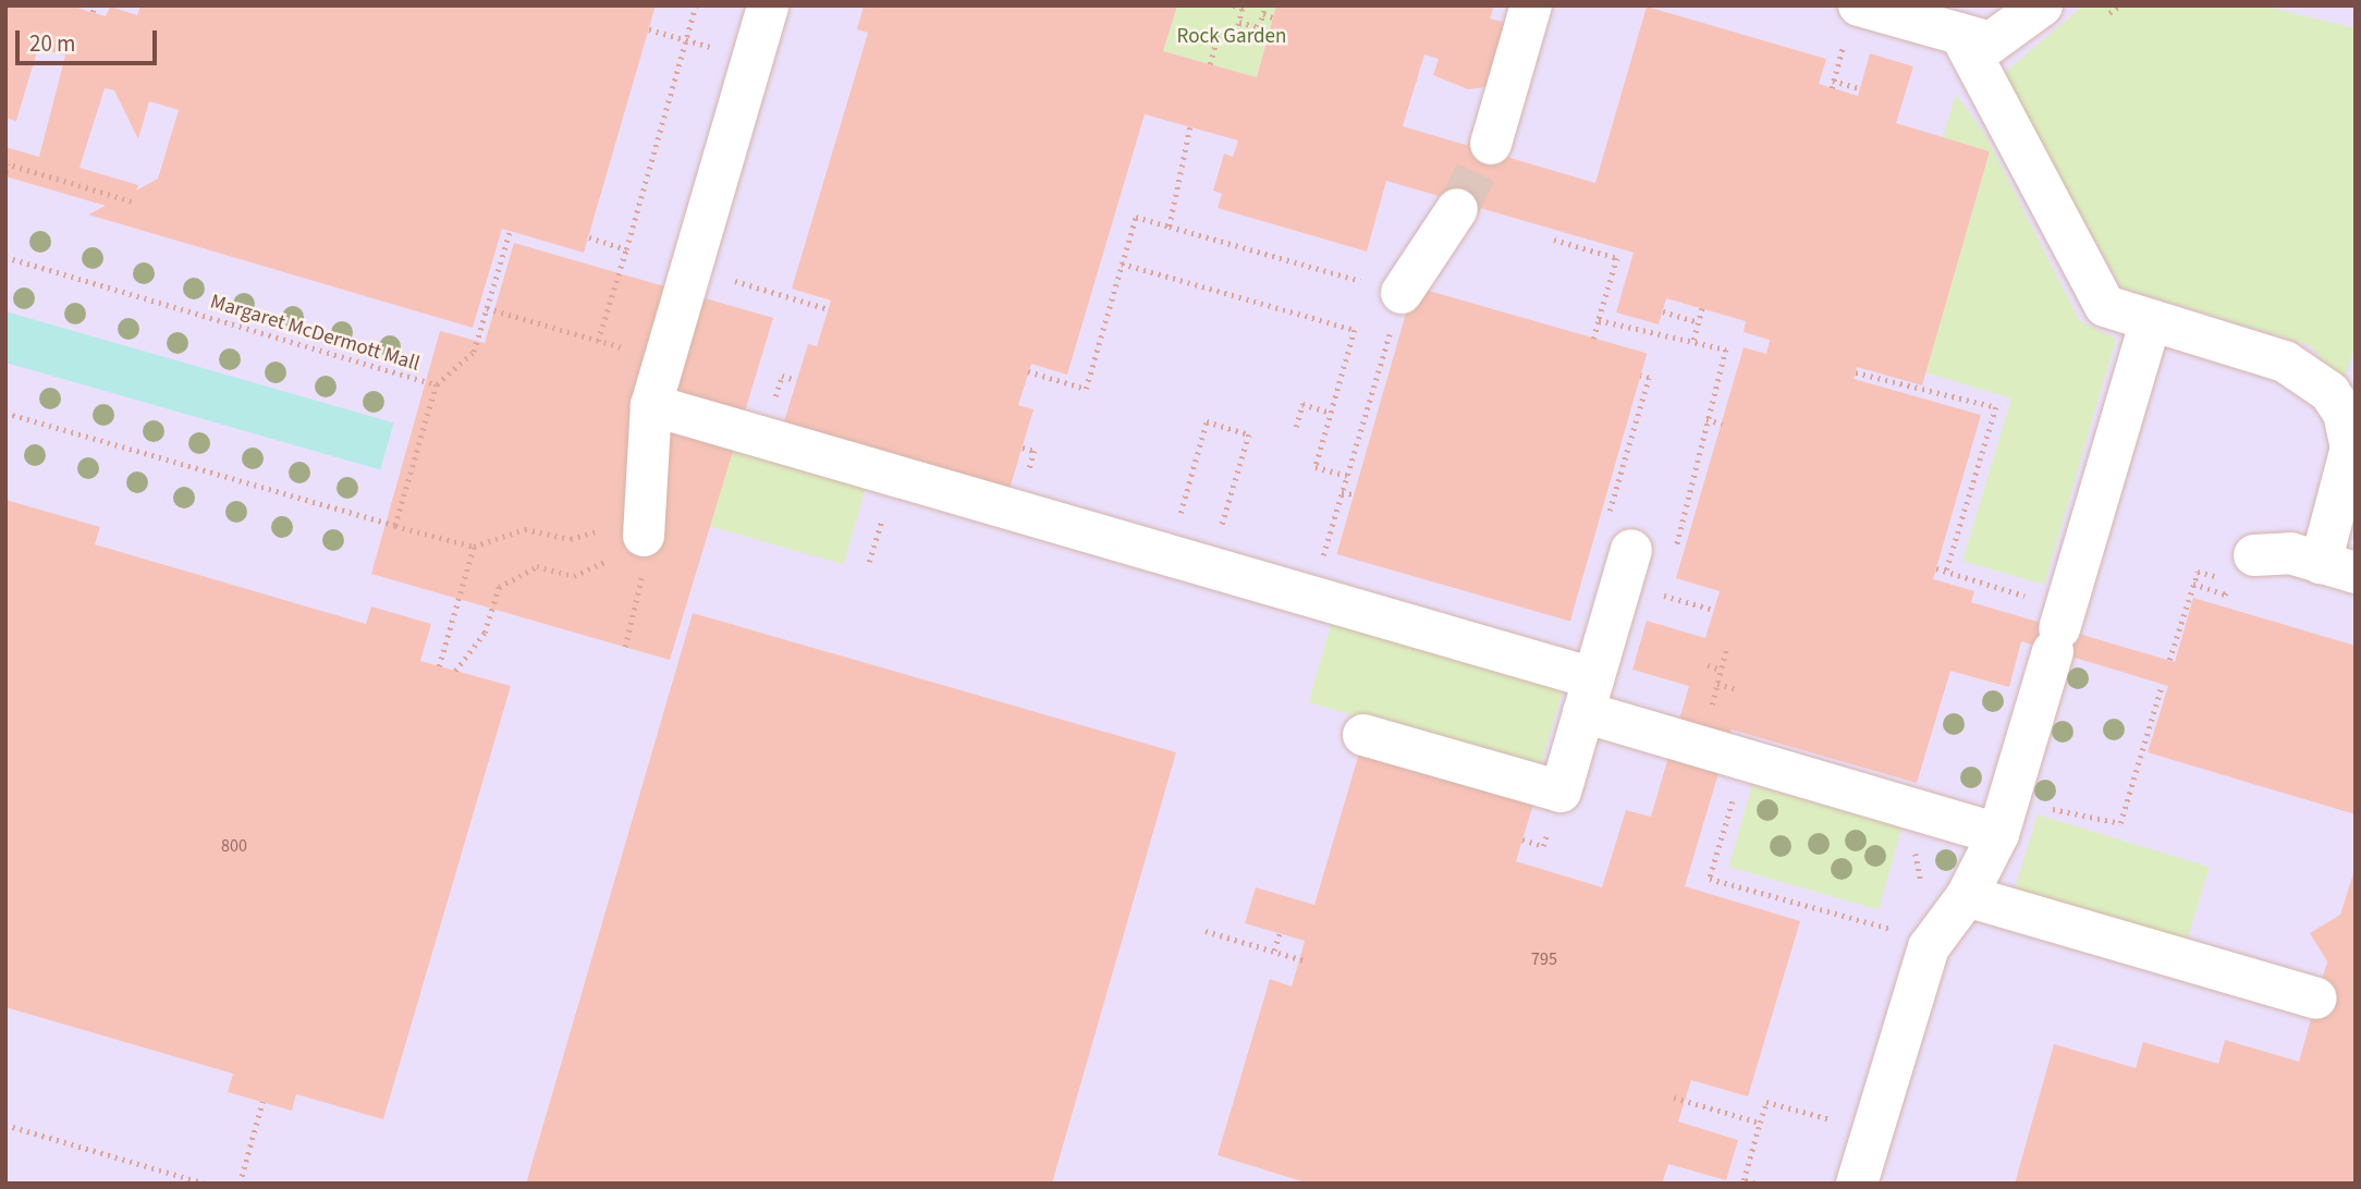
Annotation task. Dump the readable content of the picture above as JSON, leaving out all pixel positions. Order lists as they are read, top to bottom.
{
  "streets": {
    "path": ["Margaret McDermott Mall"]
  },
  "parks": ["Rock Garden"],
  "house_numbers": ["800", "795"],
  "scale_bar": "20 m"
}
